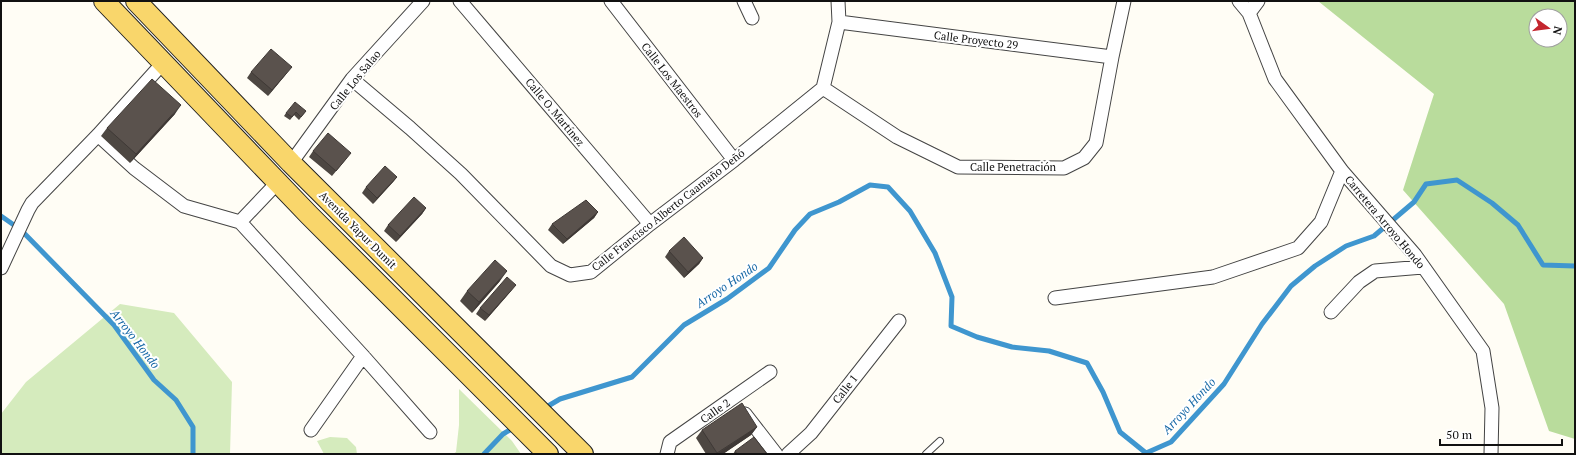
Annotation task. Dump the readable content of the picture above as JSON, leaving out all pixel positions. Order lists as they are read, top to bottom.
{
  "streets": {
    "main road": ["Avenida Yapur Dumit"],
    "street": [
      "Calle Proyecto 29",
      "Calle Los Salao",
      "Calle Los Maestros",
      "Calle O. Martínez",
      "Calle Penetración",
      "Calle Francisco Alberto Caamaño Deñó",
      "Carretera Arroyo Hondo",
      "Calle 1",
      "Calle 2"
    ]
  },
  "crossings": [
    ["Calle Proyecto 29", "Calle Penetración"],
    ["Calle Los Salao", "Calle Francisco Alberto Caamaño Deñó"],
    ["Calle Los Salao", "Avenida Yapur Dumit"],
    ["Calle Los Maestros", "Calle Francisco Alberto Caamaño Deñó"],
    ["Calle O. Martínez", "Calle Francisco Alberto Caamaño Deñó"],
    ["Calle Penetración", "Calle Francisco Alberto Caamaño Deñó"]
  ],
  "water": ["Arroyo Hondo"],
  "scale_bar": "50 m",
  "north": "right"
}
